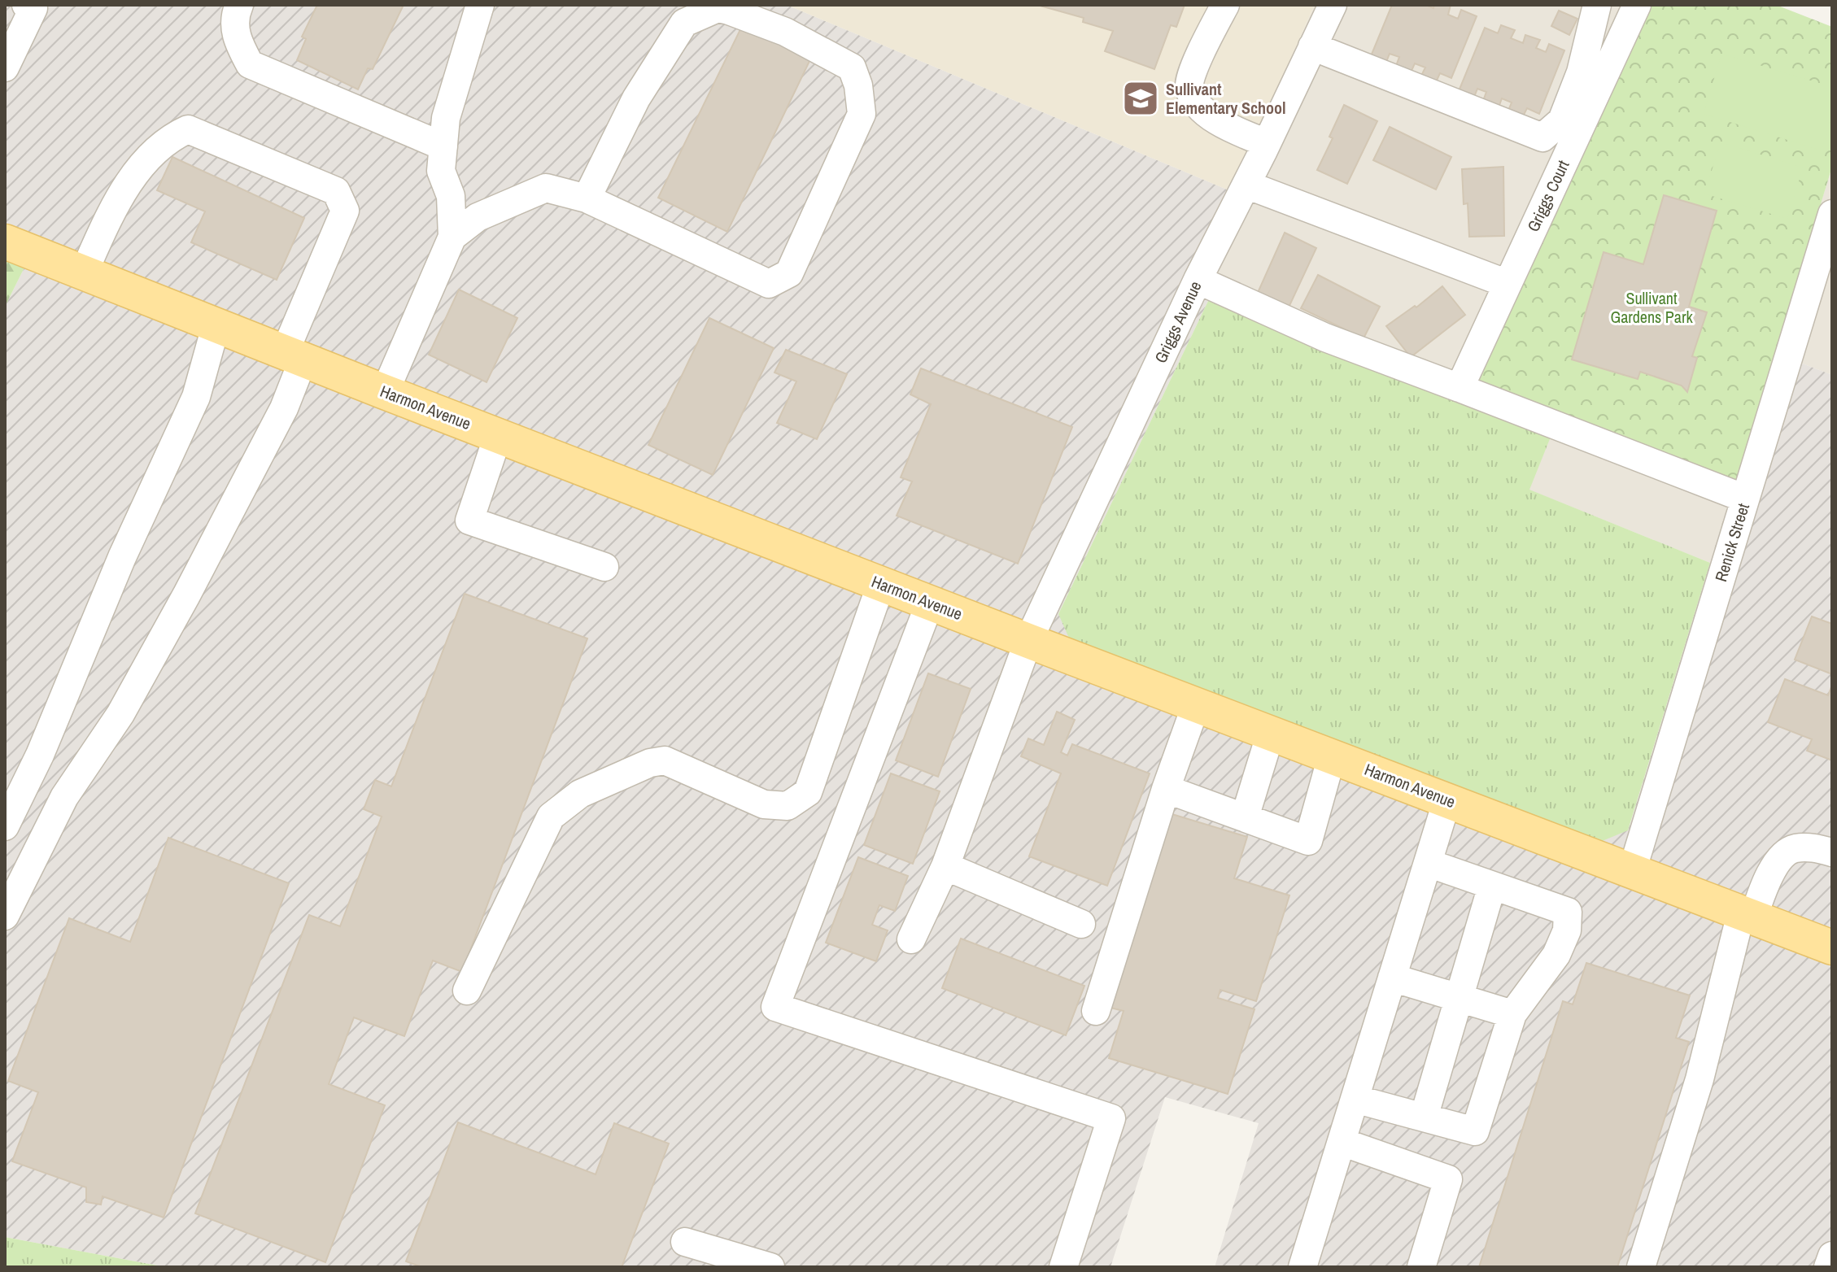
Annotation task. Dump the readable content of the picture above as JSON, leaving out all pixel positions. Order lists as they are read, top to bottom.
{
  "streets": {
    "main road": ["Harmon Avenue"],
    "street": ["Griggs Court", "Griggs Avenue", "Renick Street"]
  },
  "crossings": [
    ["Griggs Avenue", "Harmon Avenue"],
    ["Harmon Avenue", "Renick Street"]
  ],
  "parks": ["Sullivant Gardens Park"],
  "places": {
    "school or university": ["Sullivant Elementary School"]
  }
}
